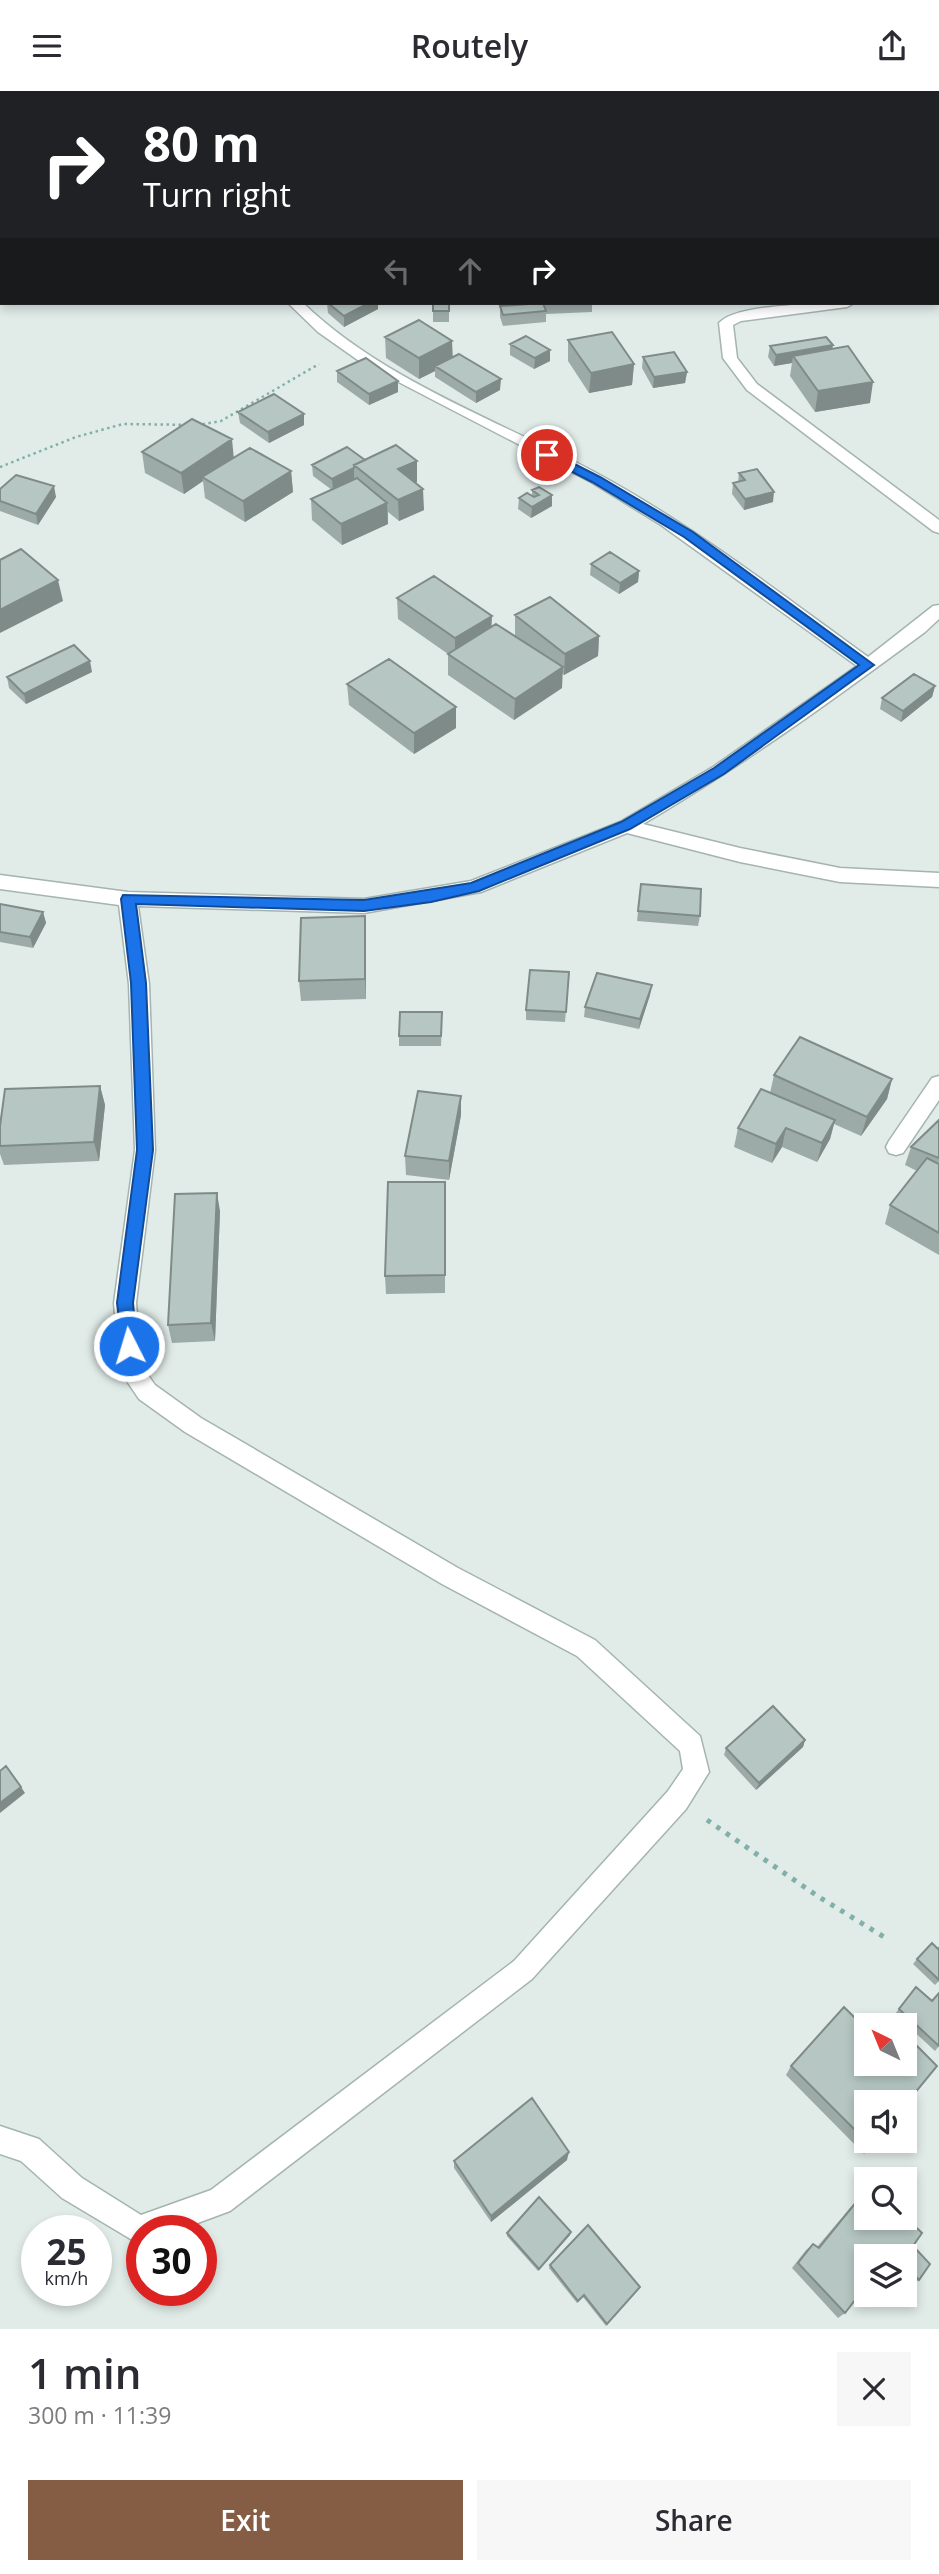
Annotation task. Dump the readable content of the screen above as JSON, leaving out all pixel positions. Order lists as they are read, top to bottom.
{
  "north": "top left",
  "page": {
    "header": "Routely",
    "turn": ["80 m", "Turn right"],
    "speed": "25 km/h",
    "limit": "30",
    "heading": ["1 min", "300 m · 11:39"],
    "buttons": ["Exit", "Share"]
  }
}
